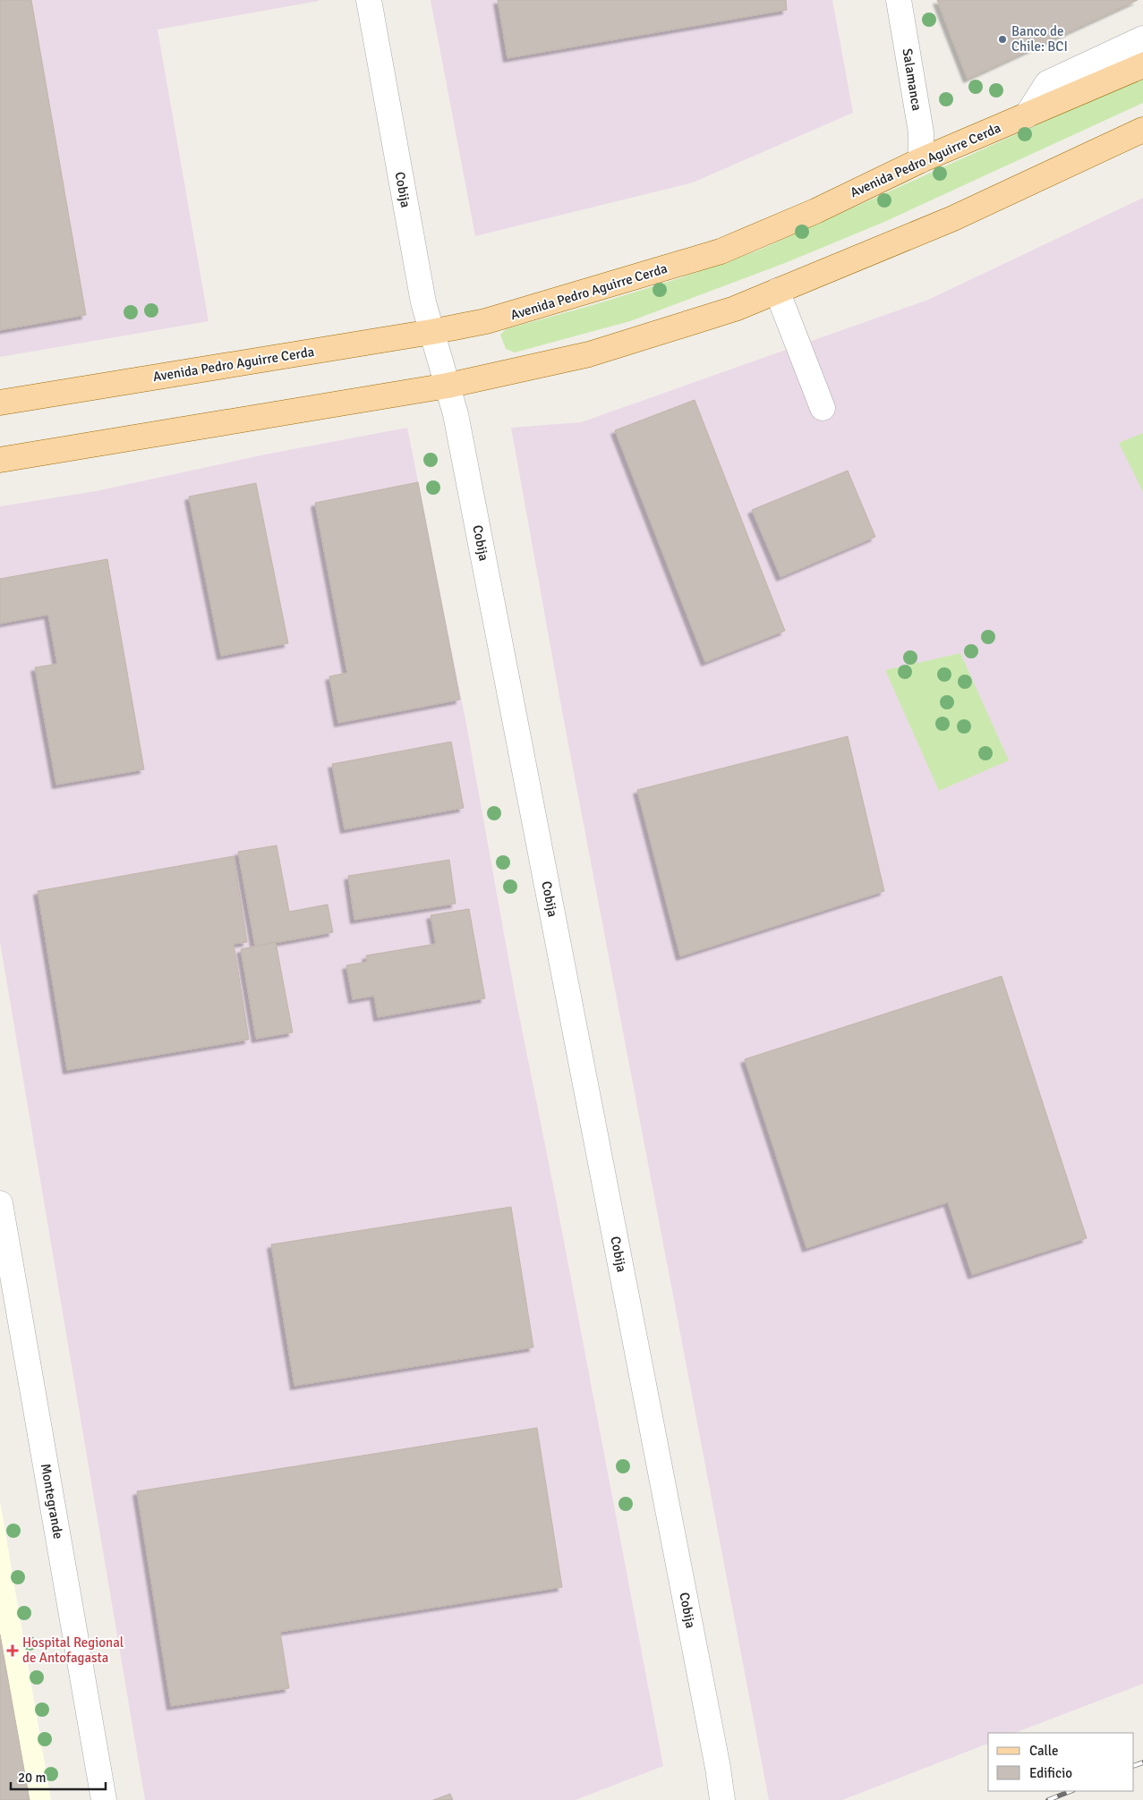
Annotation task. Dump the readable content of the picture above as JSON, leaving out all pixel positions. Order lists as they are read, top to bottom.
{
  "streets": {
    "main road": ["Avenida Pedro Aguirre Cerda"],
    "street": ["Salamanca", "Cobija", "Montegrande"]
  },
  "crossings": [
    ["Salamanca", "Avenida Pedro Aguirre Cerda"],
    ["Avenida Pedro Aguirre Cerda", "Cobija"]
  ],
  "places": {
    "other": ["Banco de Chile: BCI"],
    "health": ["Hospital Regional de Antofagasta"]
  },
  "legend": ["Calle", "Edificio"],
  "scale_bar": "20 m"
}
